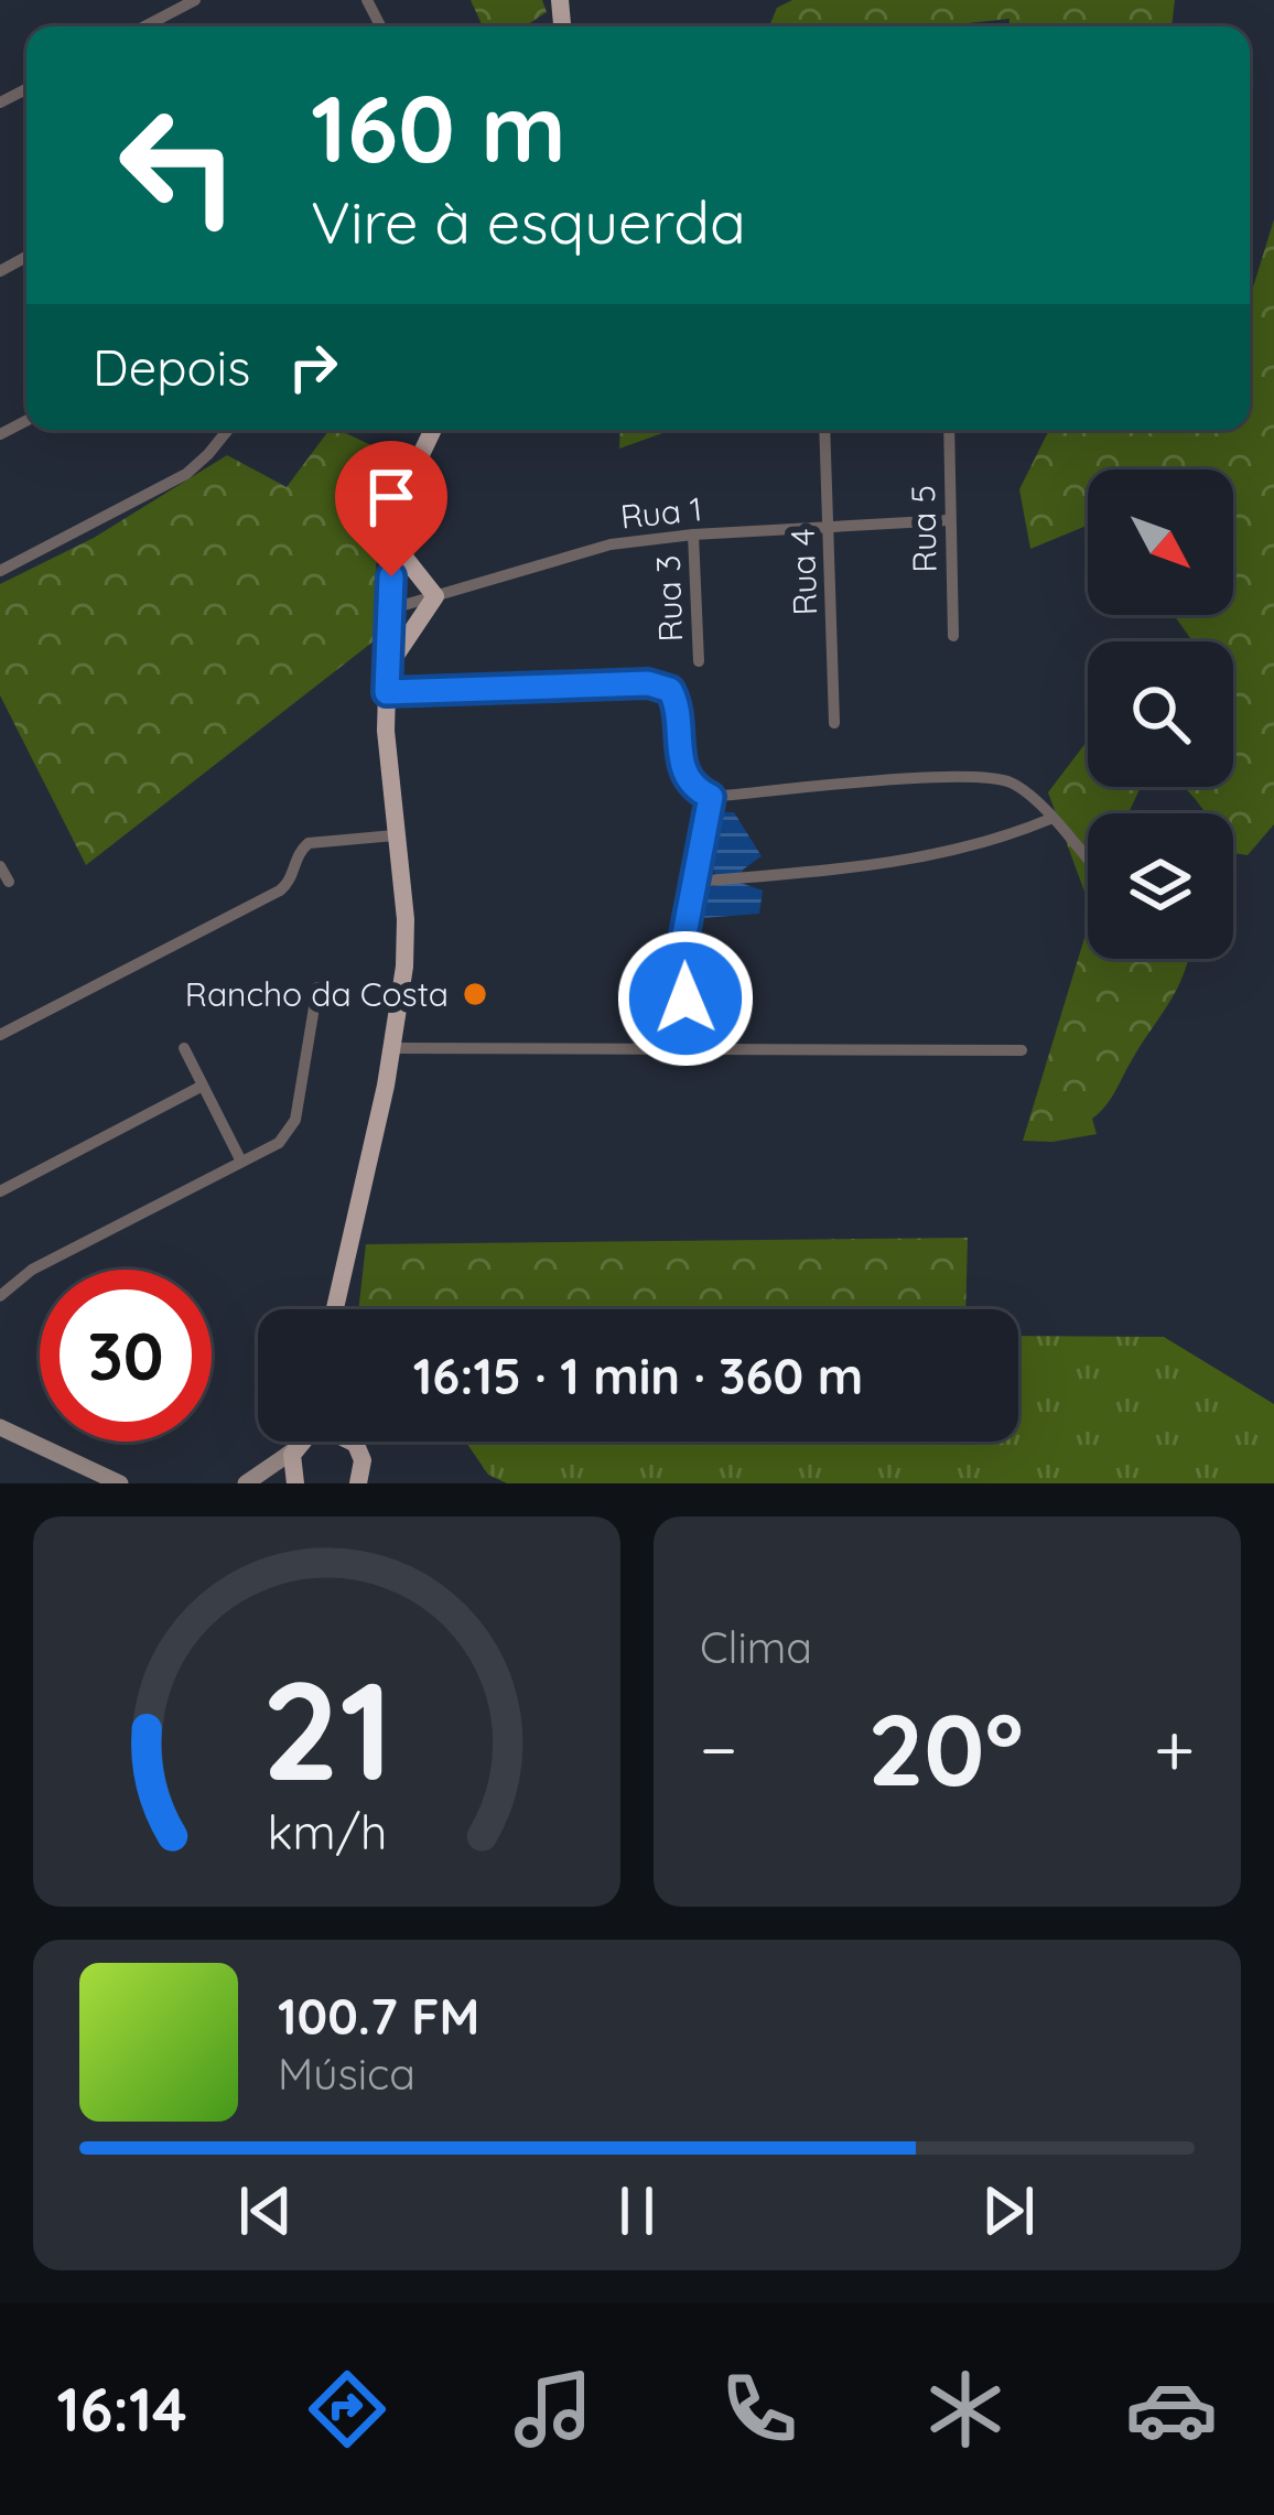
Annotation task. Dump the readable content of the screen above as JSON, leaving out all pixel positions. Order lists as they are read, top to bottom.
{
  "streets": {
    "street": [
      "Rua 1",
      "Rua 5",
      "Rua 4",
      "Rua 3"
    ]
  },
  "crossings": [
    ["Rua 1", "Rua 5"],
    ["Rua 1", "Rua 4"],
    ["Rua 1", "Rua 3"]
  ],
  "places": ["Rancho da Costa"],
  "north": "bottom right",
  "page": {
    "turn": ["160 m", "Vire à esquerda"],
    "then": "Depois",
    "limit": "30",
    "trip": "16:15 · 1 min · 360 m",
    "tile": "Clima",
    "heat": ["−", "20°", "+"],
    "song": ["100.7 FM", "Música"],
    "tabs": "16:14",
    "gauge": ["21", "km/h"]
  }
}
